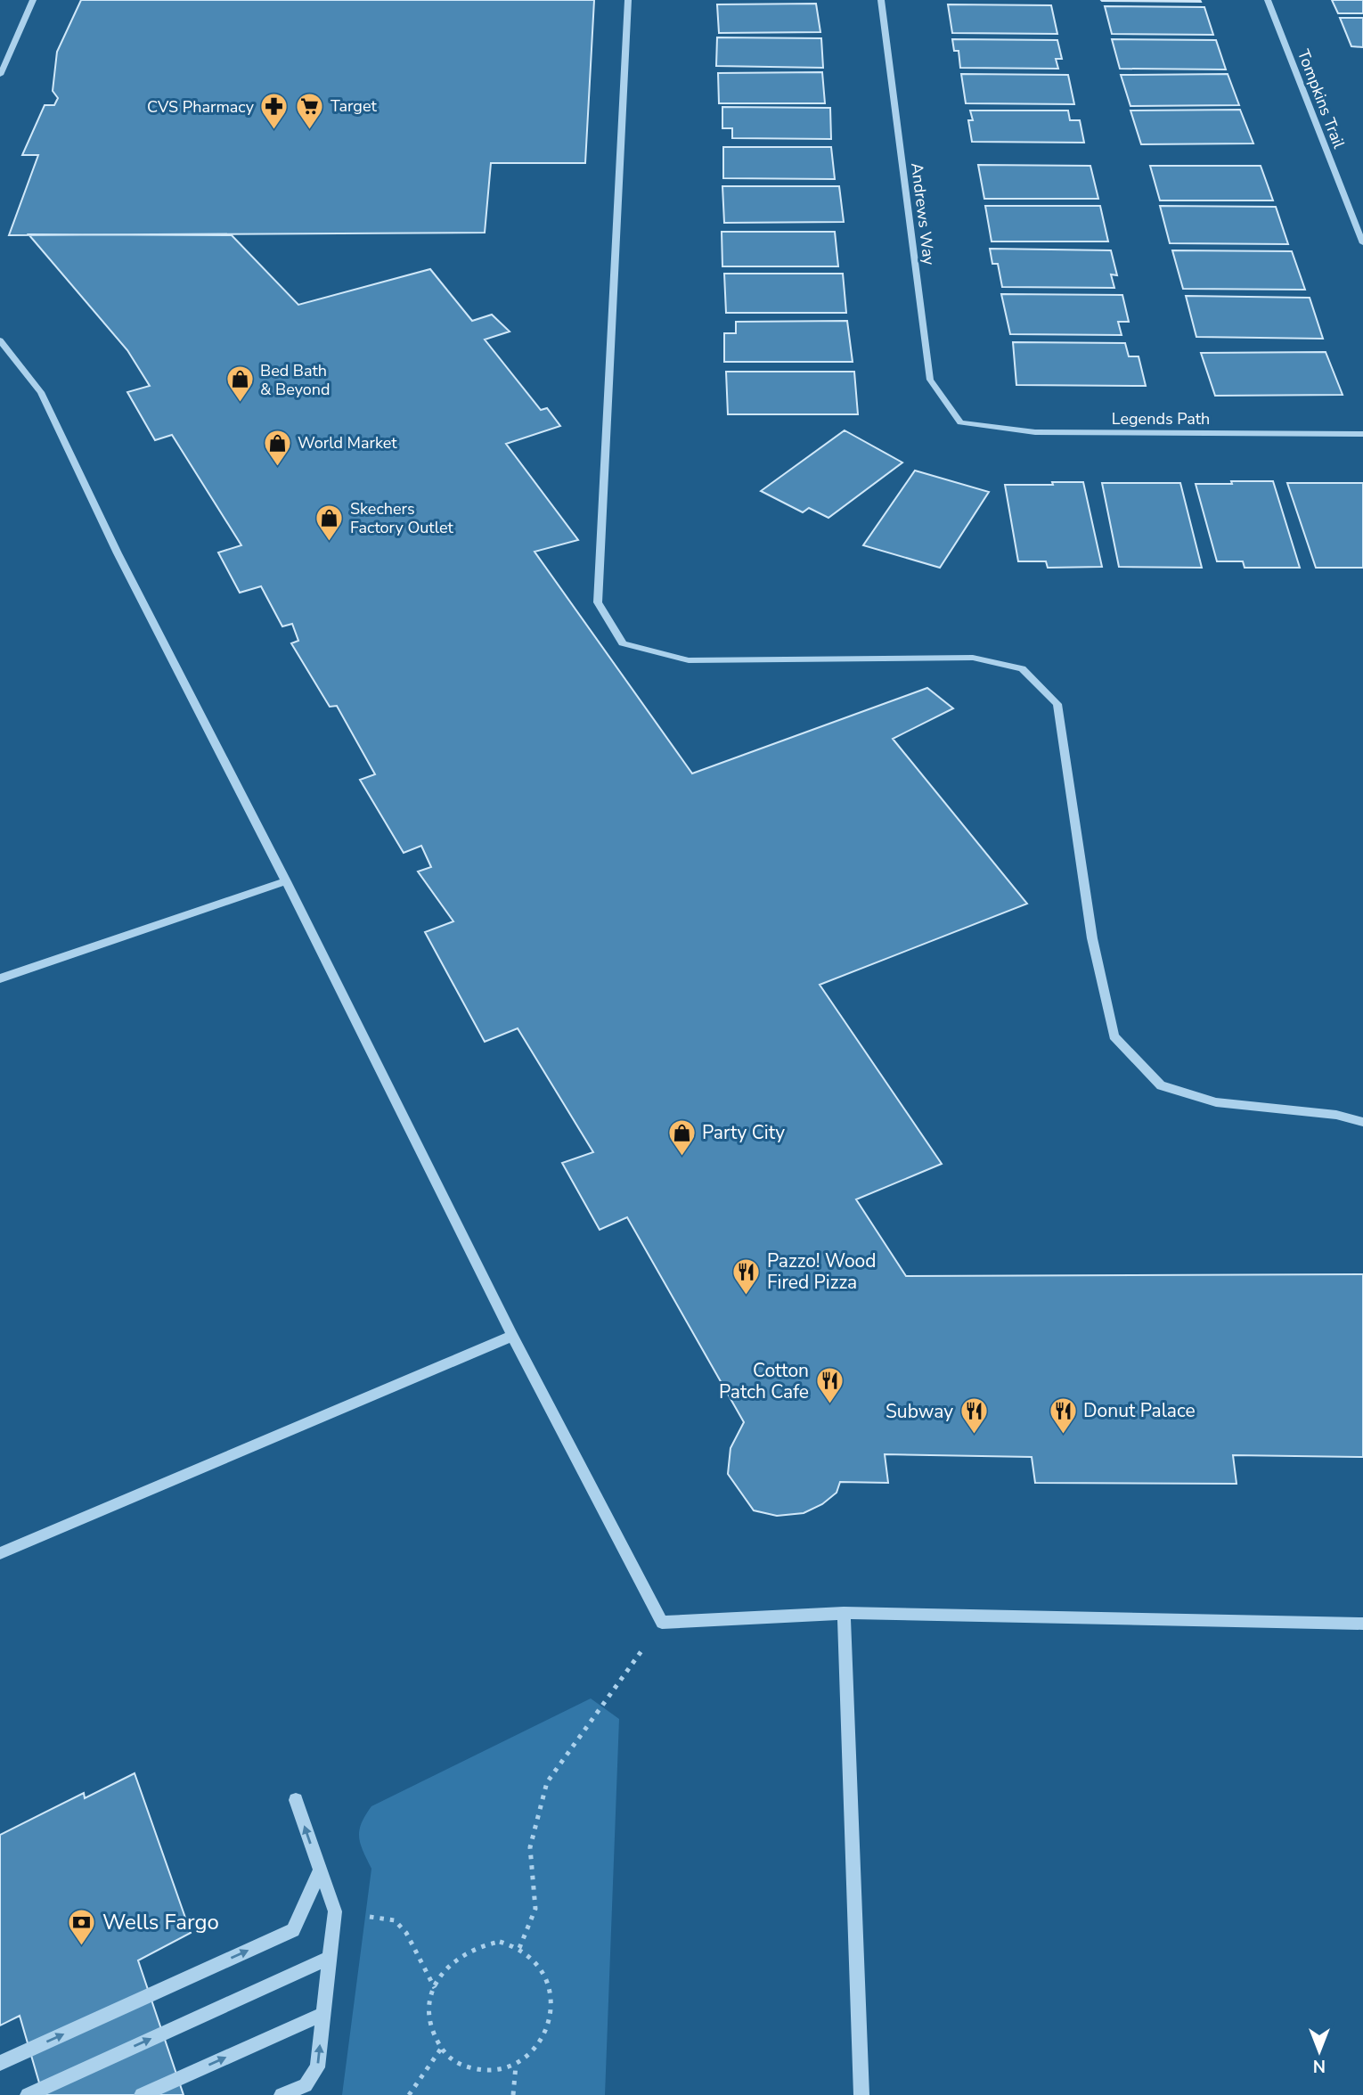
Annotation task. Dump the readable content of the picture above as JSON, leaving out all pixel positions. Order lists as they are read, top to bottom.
{
  "streets": {
    "street": ["Tompkins Trail", "Andrews Way", "Legends Path"]
  },
  "crossings": [
    ["Andrews Way", "Legends Path"]
  ],
  "places": {
    "supermarket": ["Target"],
    "pharmacy": ["CVS Pharmacy"],
    "shop": [
      "Bed Bath & Beyond",
      "World Market",
      "Skechers Factory Outlet",
      "Party City"
    ],
    "restaurant": [
      "Pazzo! Wood Fired Pizza",
      "Cotton Patch Cafe",
      "Donut Palace",
      "Subway"
    ],
    "bank": ["Wells Fargo"]
  },
  "north": "bottom"
}
